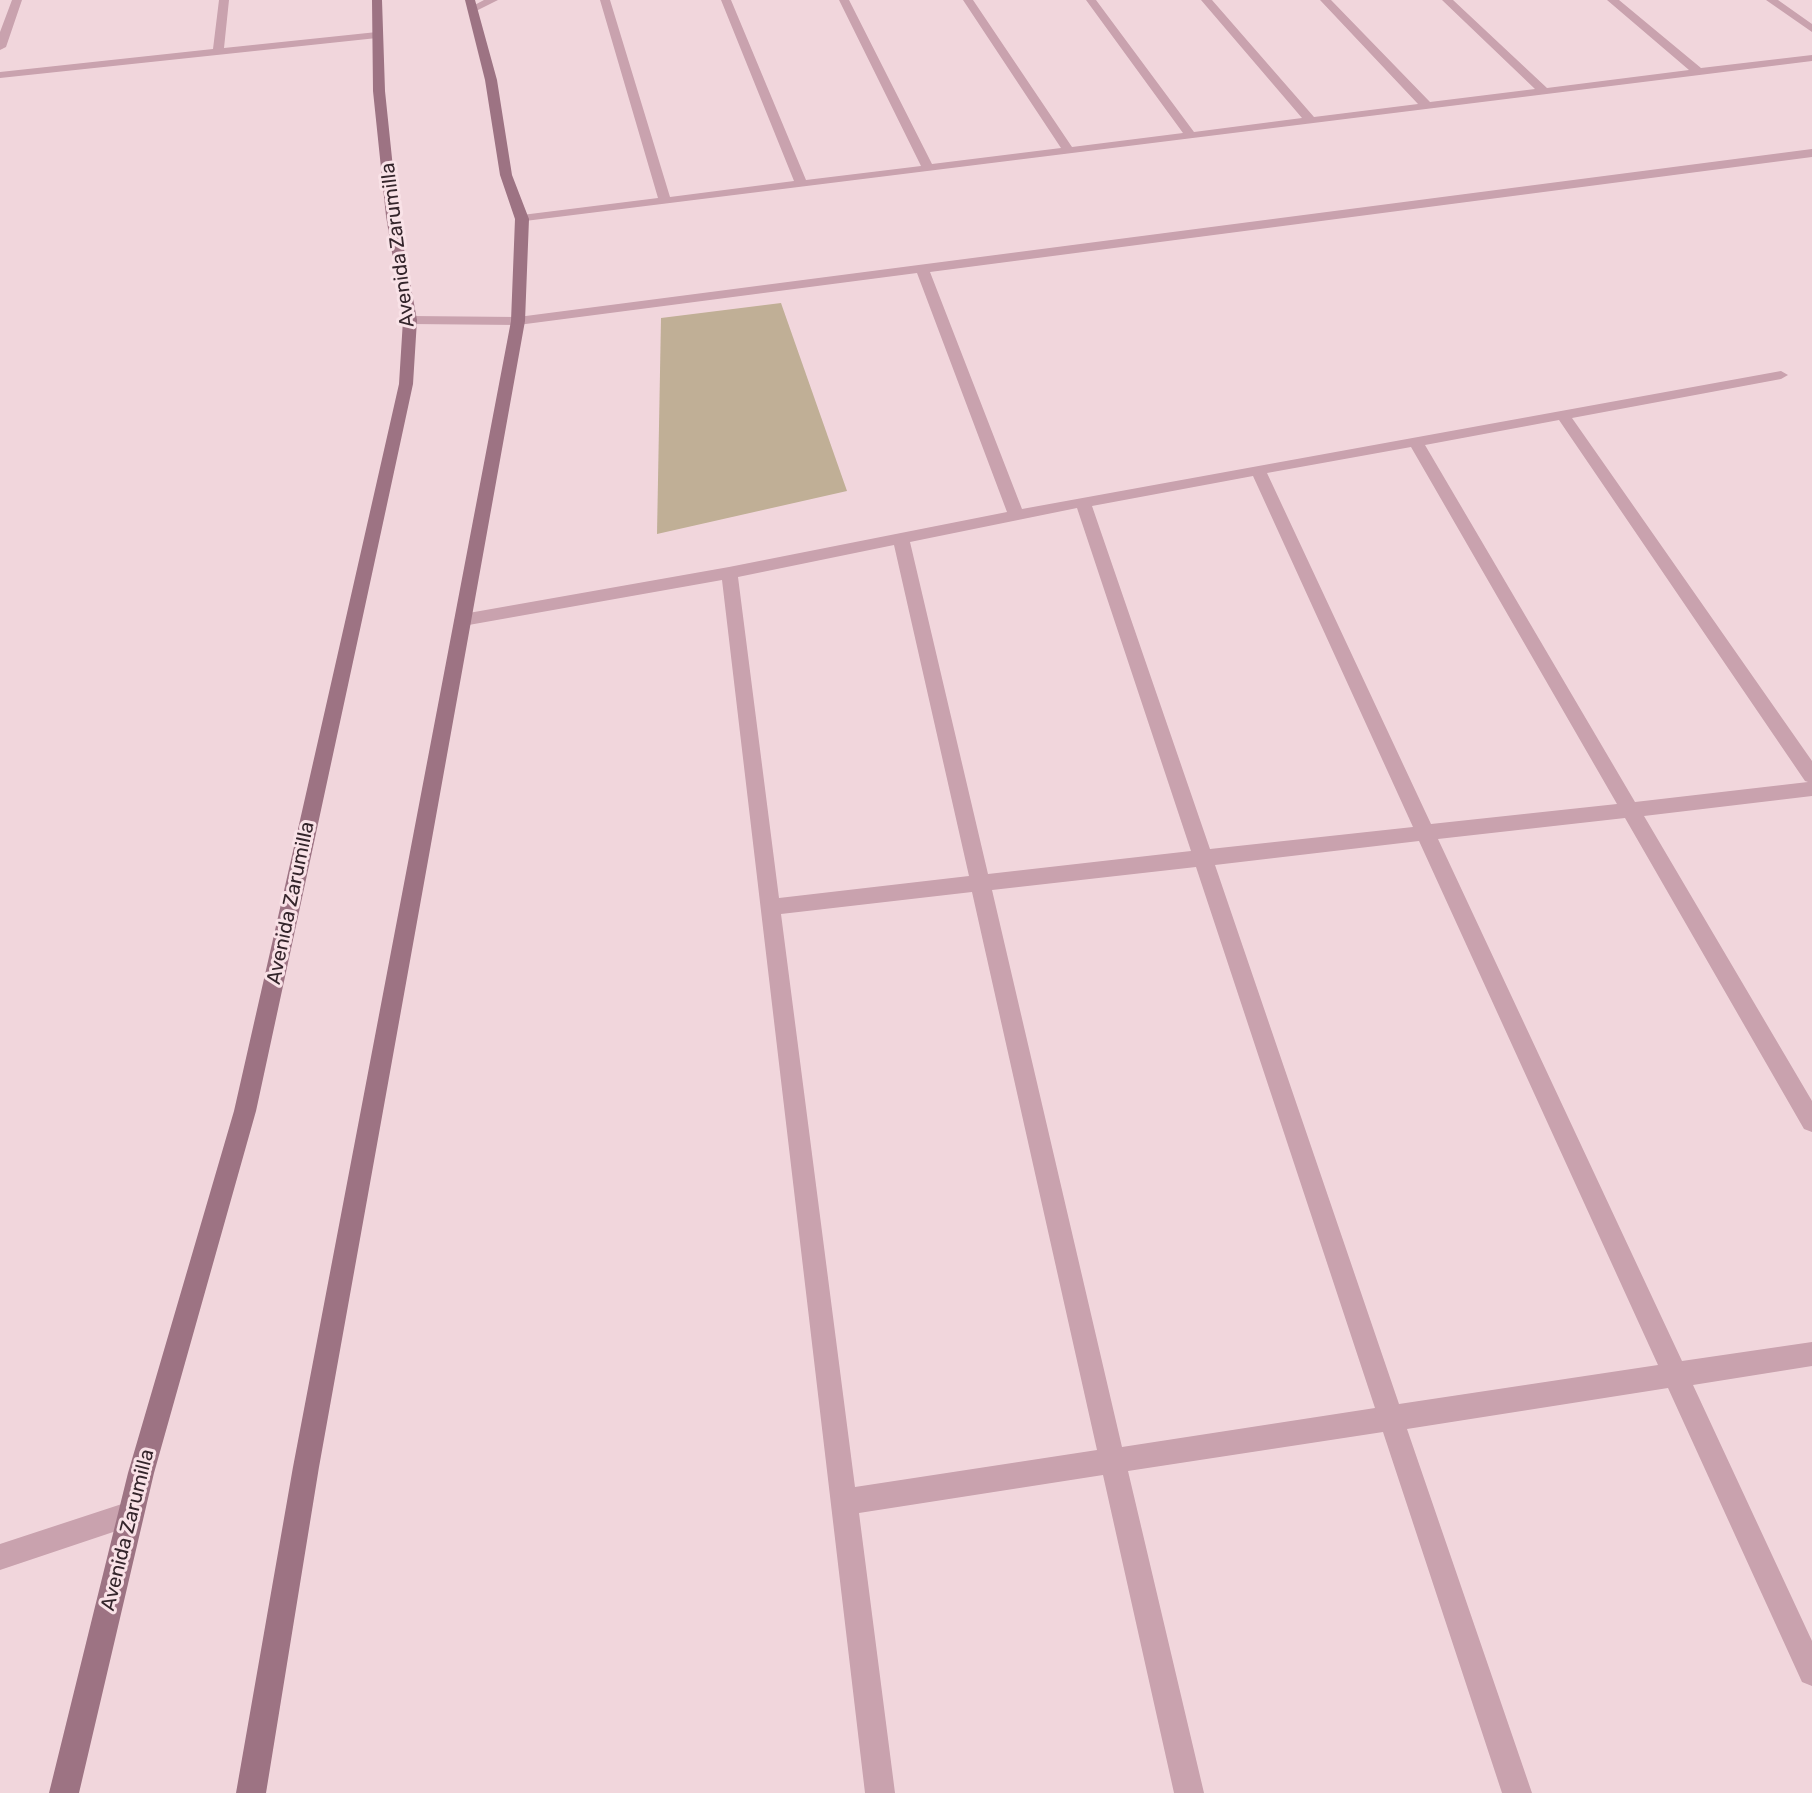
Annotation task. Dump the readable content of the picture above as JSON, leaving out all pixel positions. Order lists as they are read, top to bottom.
{
  "streets": {
    "street": ["Avenida Zarumilla"]
  }
}
